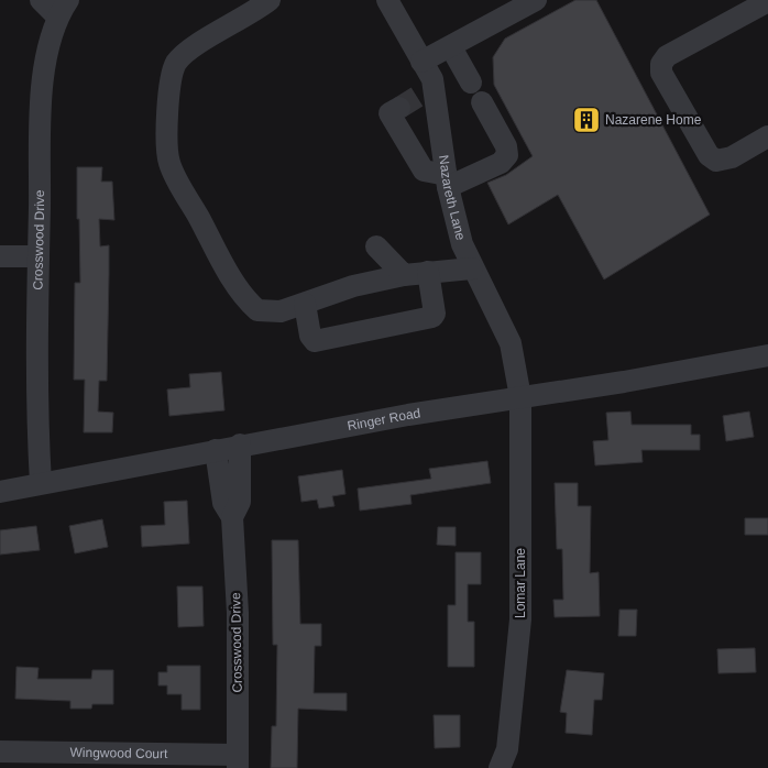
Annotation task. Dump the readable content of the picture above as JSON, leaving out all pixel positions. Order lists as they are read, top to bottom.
{
  "streets": {
    "street": [
      "Nazareth Lane",
      "Crosswood Drive",
      "Ringer Road",
      "Lomar Lane",
      "Wingwood Court"
    ]
  },
  "crossings": [
    ["Nazareth Lane", "Ringer Road"],
    ["Nazareth Lane", "Lomar Lane"],
    ["Crosswood Drive", "Ringer Road"],
    ["Crosswood Drive", "Wingwood Court"],
    ["Ringer Road", "Lomar Lane"]
  ],
  "places": {
    "building": ["Nazarene Home"]
  }
}
